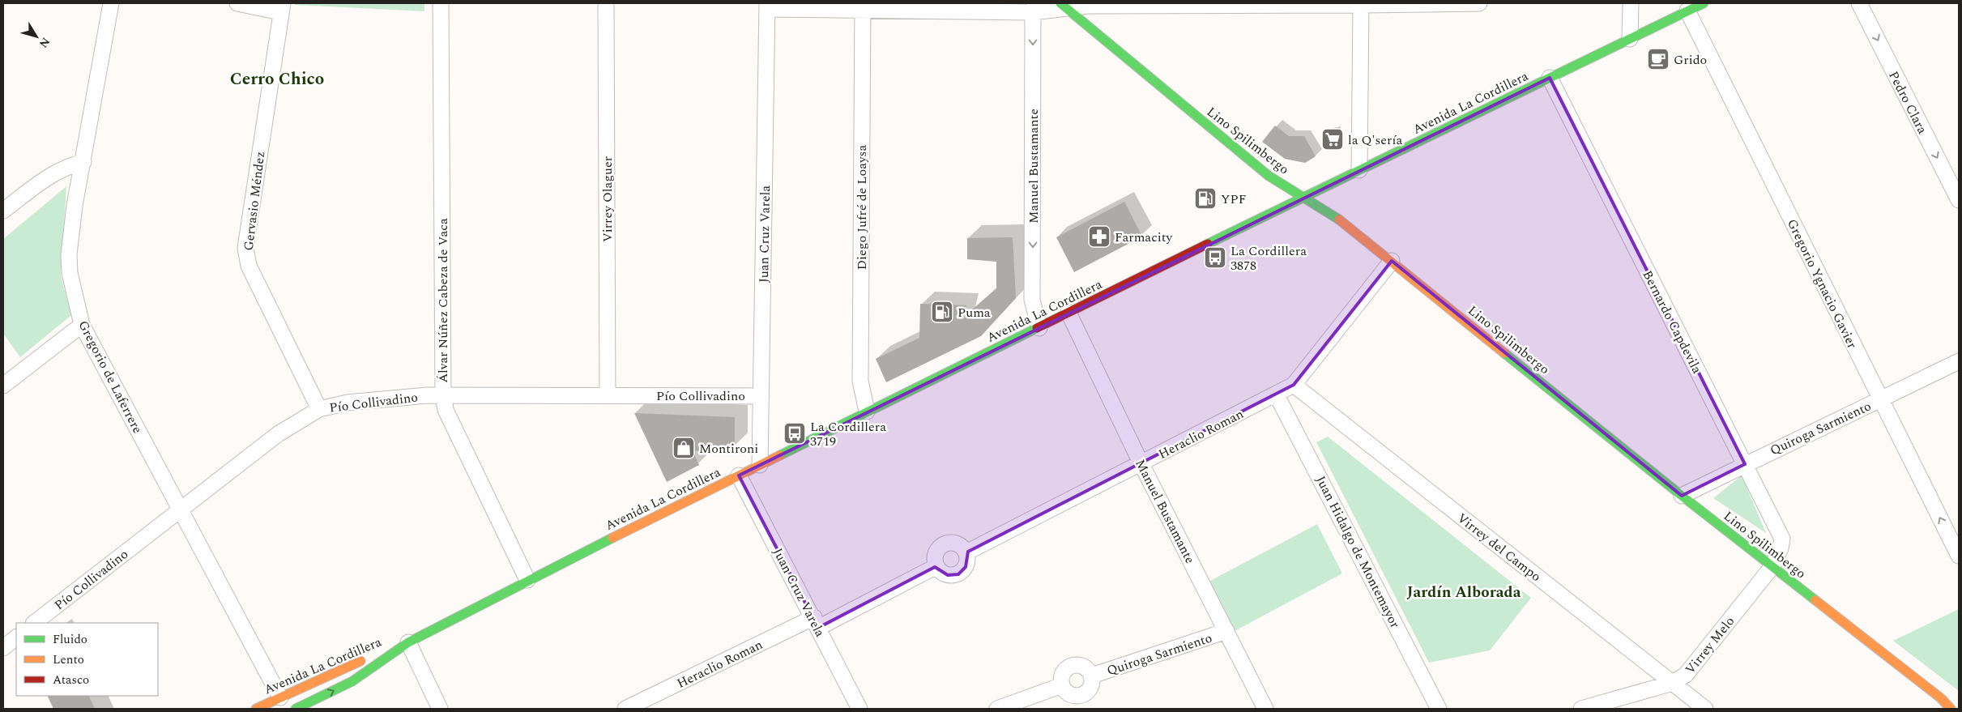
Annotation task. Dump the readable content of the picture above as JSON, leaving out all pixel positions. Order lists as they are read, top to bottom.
{
  "streets": {
    "main road": ["Avenida La Cordillera", "Lino Spilimbergo"],
    "street": [
      "Pedro Clara",
      "Manuel Bustamante",
      "Virrey Olaguer",
      "Gervasio Méndez",
      "Diego Jufré de Loaysa",
      "Juan Cruz Varela",
      "Gregorio Ygnacio Gavier",
      "Álvar Núñez Cabeza de Vaca",
      "Bernardo Capdevila",
      "Gregorio de Laferrere",
      "Pío Collivadino",
      "Quiroga Sarmiento",
      "Heraclio Roman",
      "Virrey del Campo",
      "Juan Hidalgo de Montemayor",
      "Virrey Melo"
    ]
  },
  "crossings": [
    ["Avenida La Cordillera", "Lino Spilimbergo"],
    ["Avenida La Cordillera", "Manuel Bustamante"],
    ["Avenida La Cordillera", "Diego Jufré de Loaysa"],
    ["Avenida La Cordillera", "Juan Cruz Varela"],
    ["Avenida La Cordillera", "Gregorio Ygnacio Gavier"],
    ["Avenida La Cordillera", "Álvar Núñez Cabeza de Vaca"],
    ["Avenida La Cordillera", "Bernardo Capdevila"],
    ["Avenida La Cordillera", "Gregorio de Laferrere"],
    ["Lino Spilimbergo", "Bernardo Capdevila"],
    ["Lino Spilimbergo", "Quiroga Sarmiento"],
    ["Lino Spilimbergo", "Heraclio Roman"],
    ["Lino Spilimbergo", "Virrey Melo"],
    ["Manuel Bustamante", "Quiroga Sarmiento"],
    ["Manuel Bustamante", "Heraclio Roman"],
    ["Virrey Olaguer", "Pío Collivadino"],
    ["Gervasio Méndez", "Pío Collivadino"],
    ["Juan Cruz Varela", "Pío Collivadino"],
    ["Juan Cruz Varela", "Heraclio Roman"],
    ["Gregorio Ygnacio Gavier", "Quiroga Sarmiento"],
    ["Álvar Núñez Cabeza de Vaca", "Pío Collivadino"],
    ["Bernardo Capdevila", "Quiroga Sarmiento"],
    ["Bernardo Capdevila", "Virrey Melo"],
    ["Gregorio de Laferrere", "Pío Collivadino"],
    ["Heraclio Roman", "Virrey del Campo"],
    ["Heraclio Roman", "Juan Hidalgo de Montemayor"],
    ["Virrey del Campo", "Virrey Melo"]
  ],
  "one_way": ["Pedro Clara", "Manuel Bustamante"],
  "districts": ["Cerro Chico", "Jardín Alborada"],
  "places": {
    "cafe": ["Grido"],
    "supermarket": ["la Q'sería"],
    "fuel station": ["YPF", "Puma"],
    "pharmacy": ["Farmacity"],
    "bus stop": ["La Cordillera 3878", "La Cordillera 3719"],
    "shop": ["Montironi"]
  },
  "legend": ["Fluido", "Lento", "Atasco"],
  "north": "bottom right"
}
